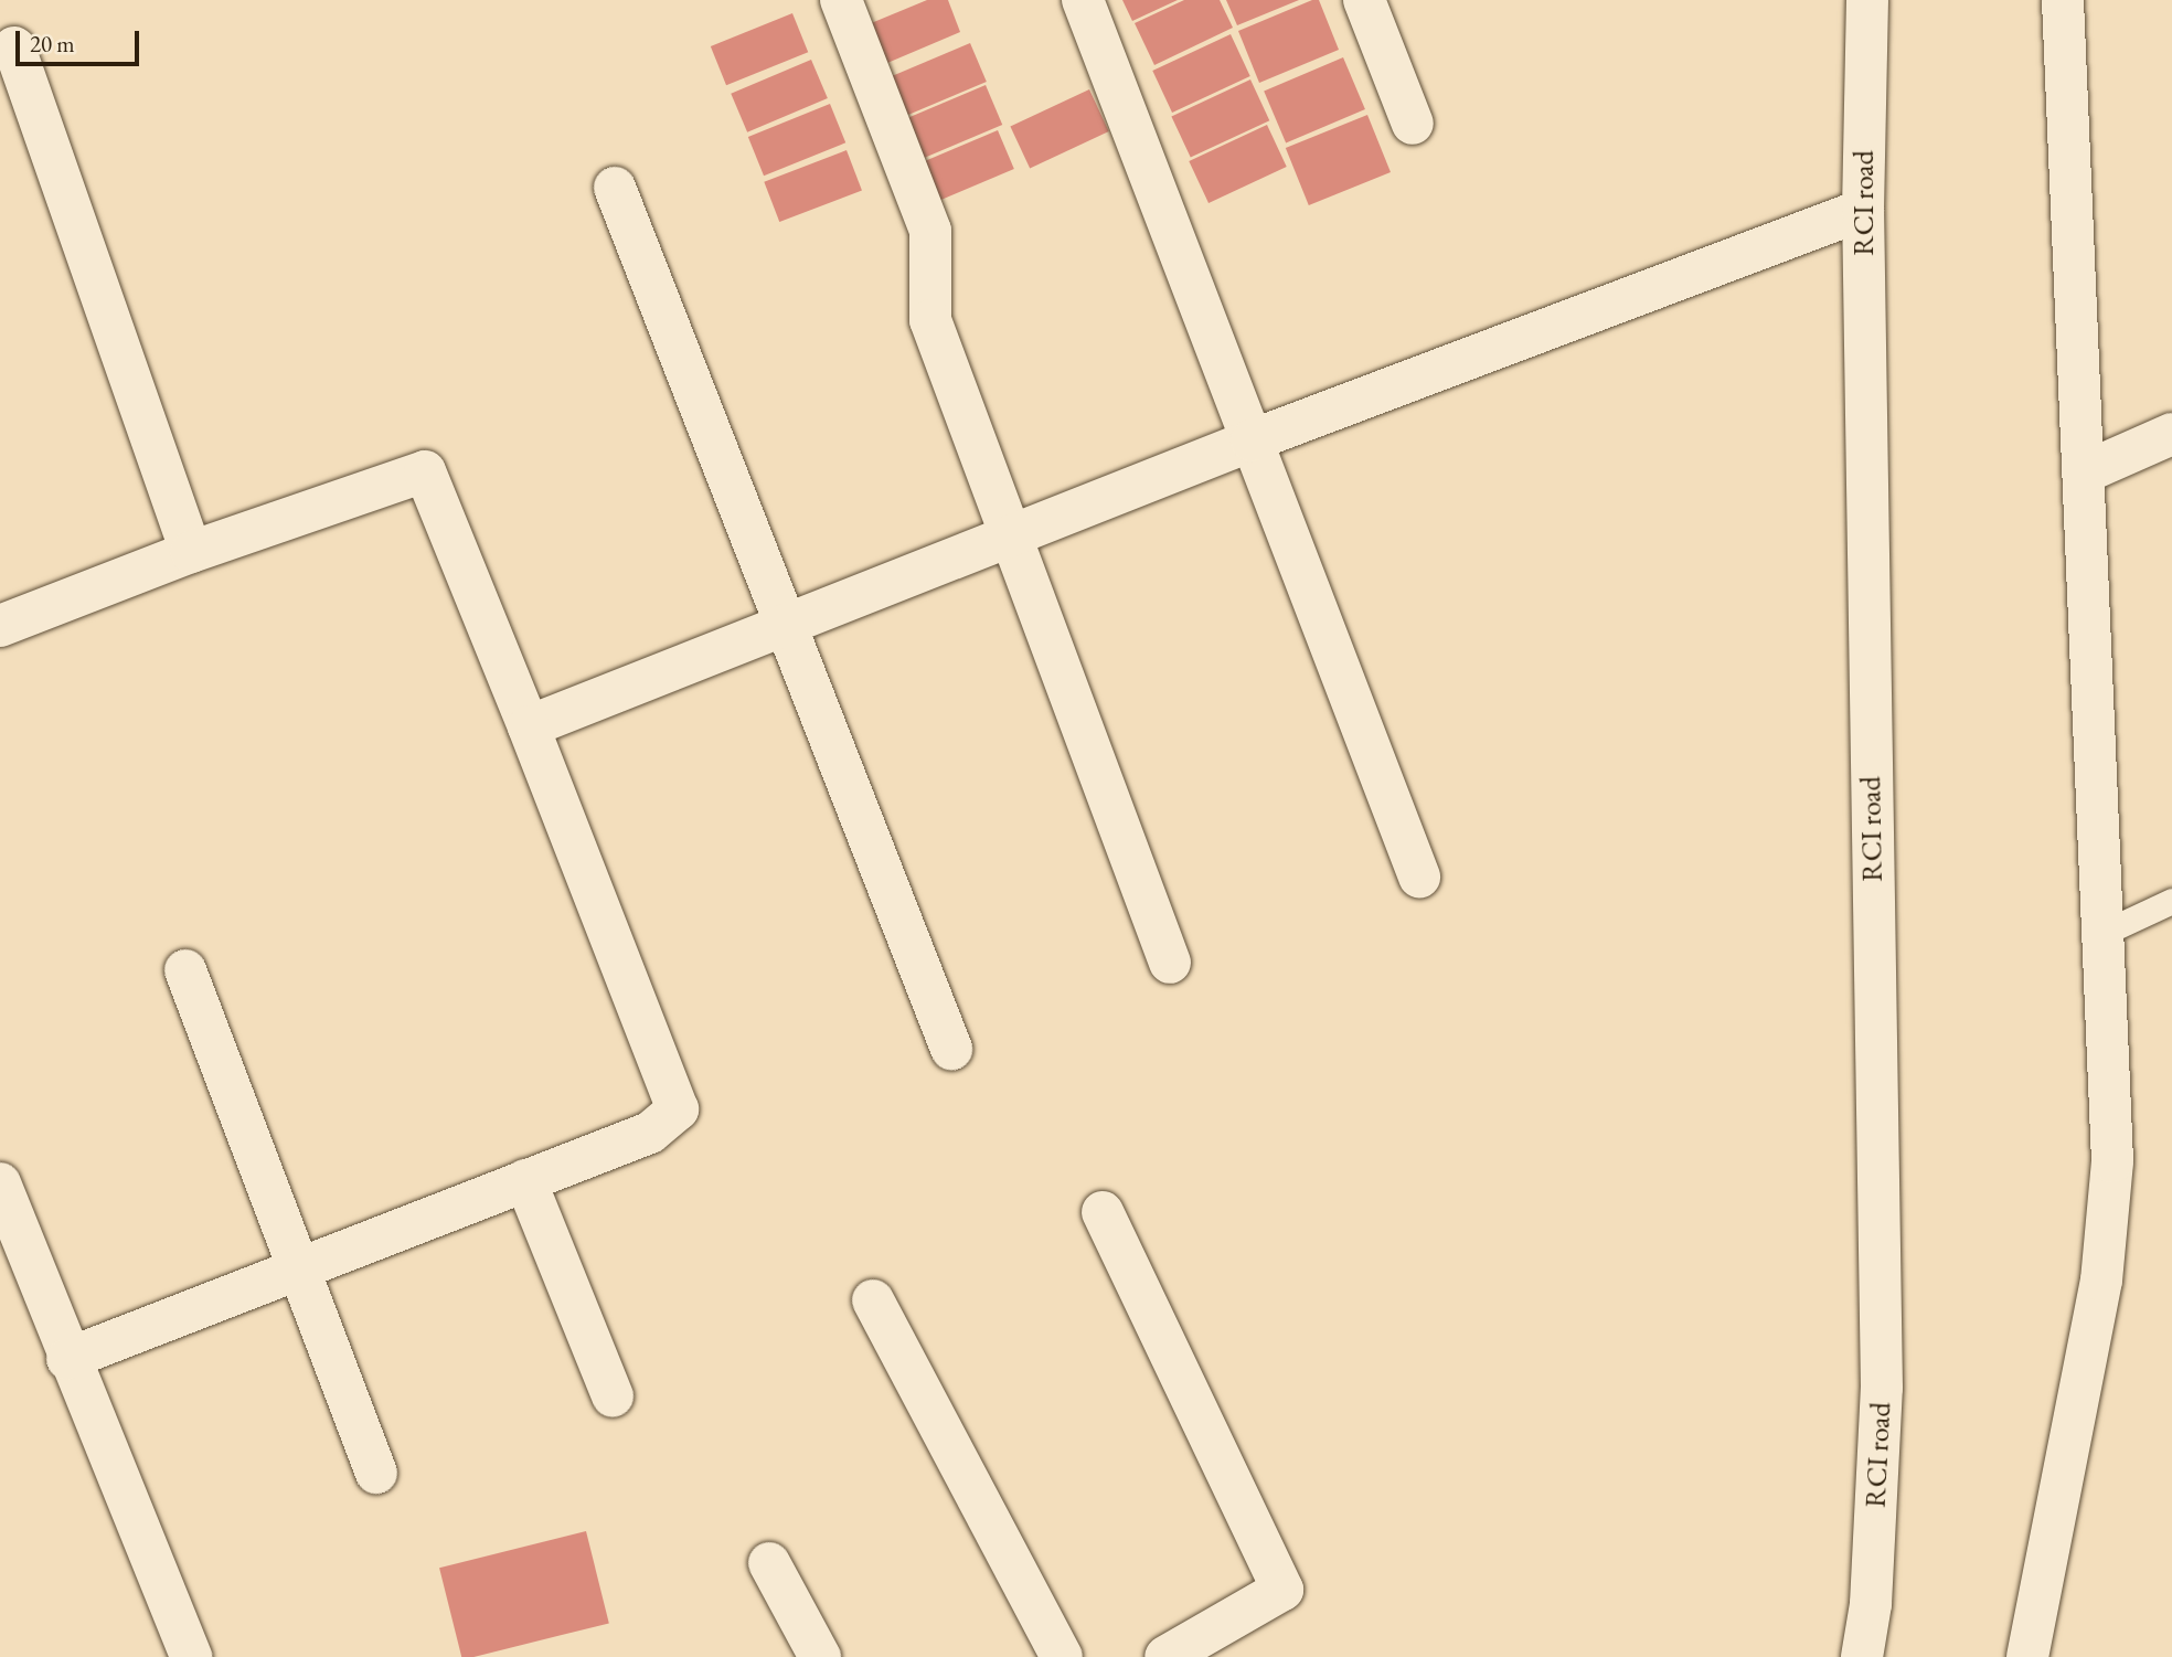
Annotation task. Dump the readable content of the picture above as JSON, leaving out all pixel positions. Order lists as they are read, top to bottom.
{
  "streets": {
    "street": ["RCI road"]
  },
  "scale_bar": "20 m"
}
